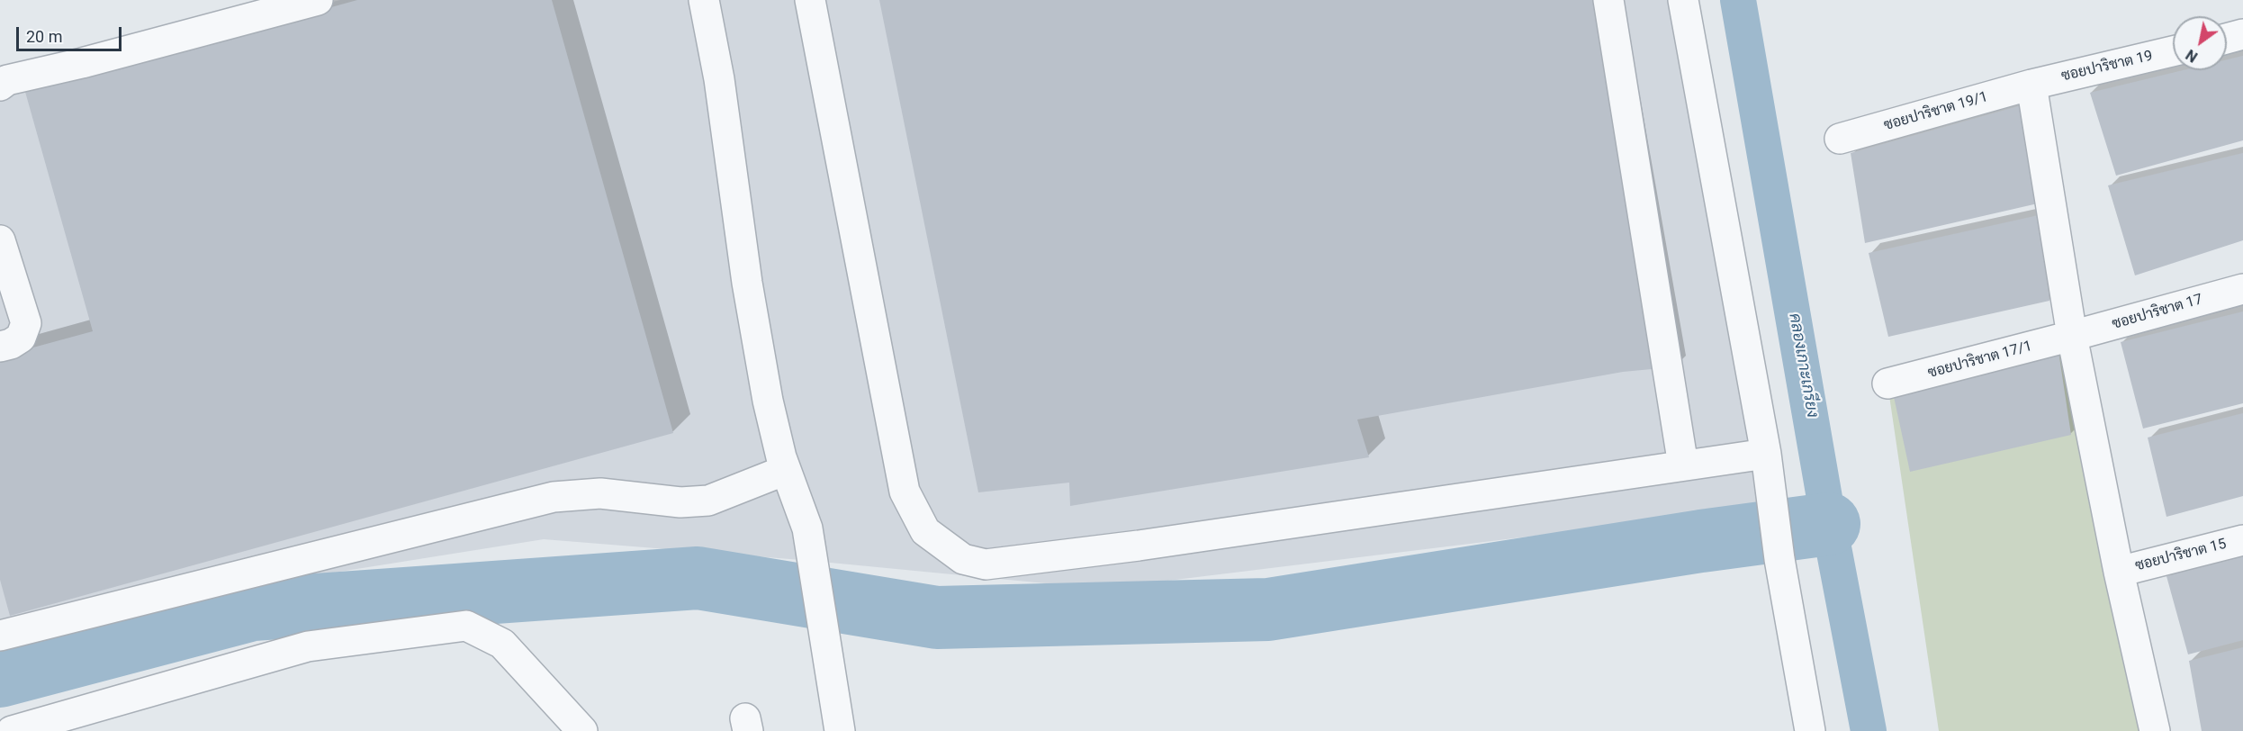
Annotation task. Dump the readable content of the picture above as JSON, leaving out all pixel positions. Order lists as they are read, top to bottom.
{
  "streets": {
    "street": [
      "ซอยปาริชาต 19",
      "ซอยปาริชาต 19/1",
      "ซอยปาริชาต 17",
      "ซอยปาริชาต 17/1",
      "ซอยปาริชาต 15"
    ]
  },
  "crossings": [
    ["ซอยปาริชาต 19", "ซอยปาริชาต 19/1"],
    ["ซอยปาริชาต 17", "ซอยปาริชาต 17/1"]
  ],
  "water": ["คลองเกาะเกรียง"],
  "scale_bar": "20 m",
  "north": "bottom left"
}
